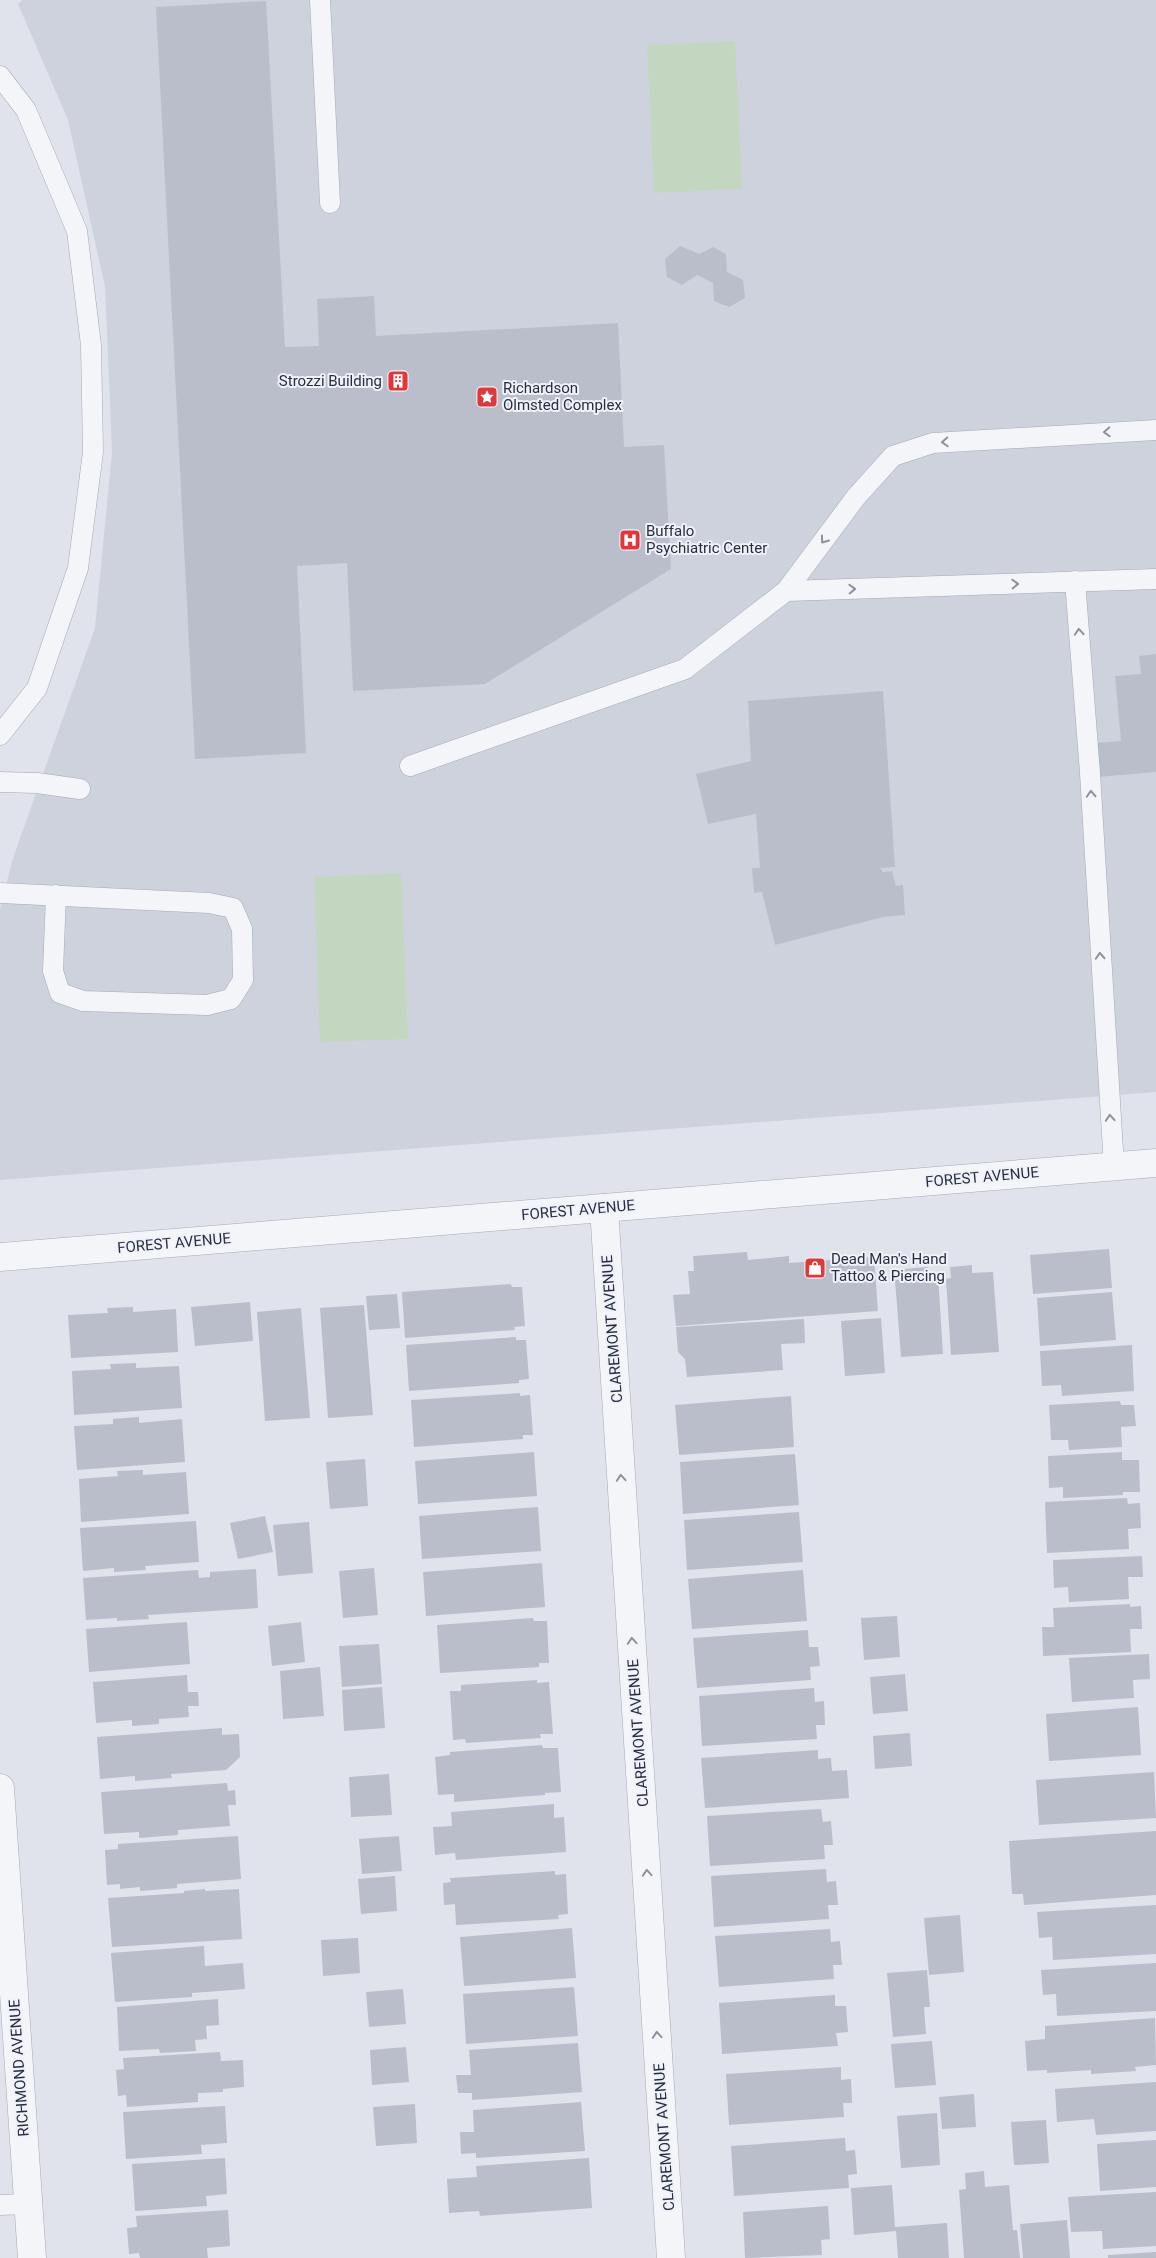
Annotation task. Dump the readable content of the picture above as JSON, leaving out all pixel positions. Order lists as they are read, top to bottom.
{
  "streets": {
    "street": ["FOREST AVENUE", "CLAREMONT AVENUE", "RICHMOND AVENUE"]
  },
  "crossings": [
    ["FOREST AVENUE", "CLAREMONT AVENUE"]
  ],
  "one_way": ["CLAREMONT AVENUE"],
  "places": {
    "building": ["Strozzi Building"],
    "place": ["Richardson Olmsted Complex"],
    "hospital": ["Buffalo Psychiatric Center"],
    "shop": ["Dead Man's Hand Tattoo & Piercing"]
  }
}
